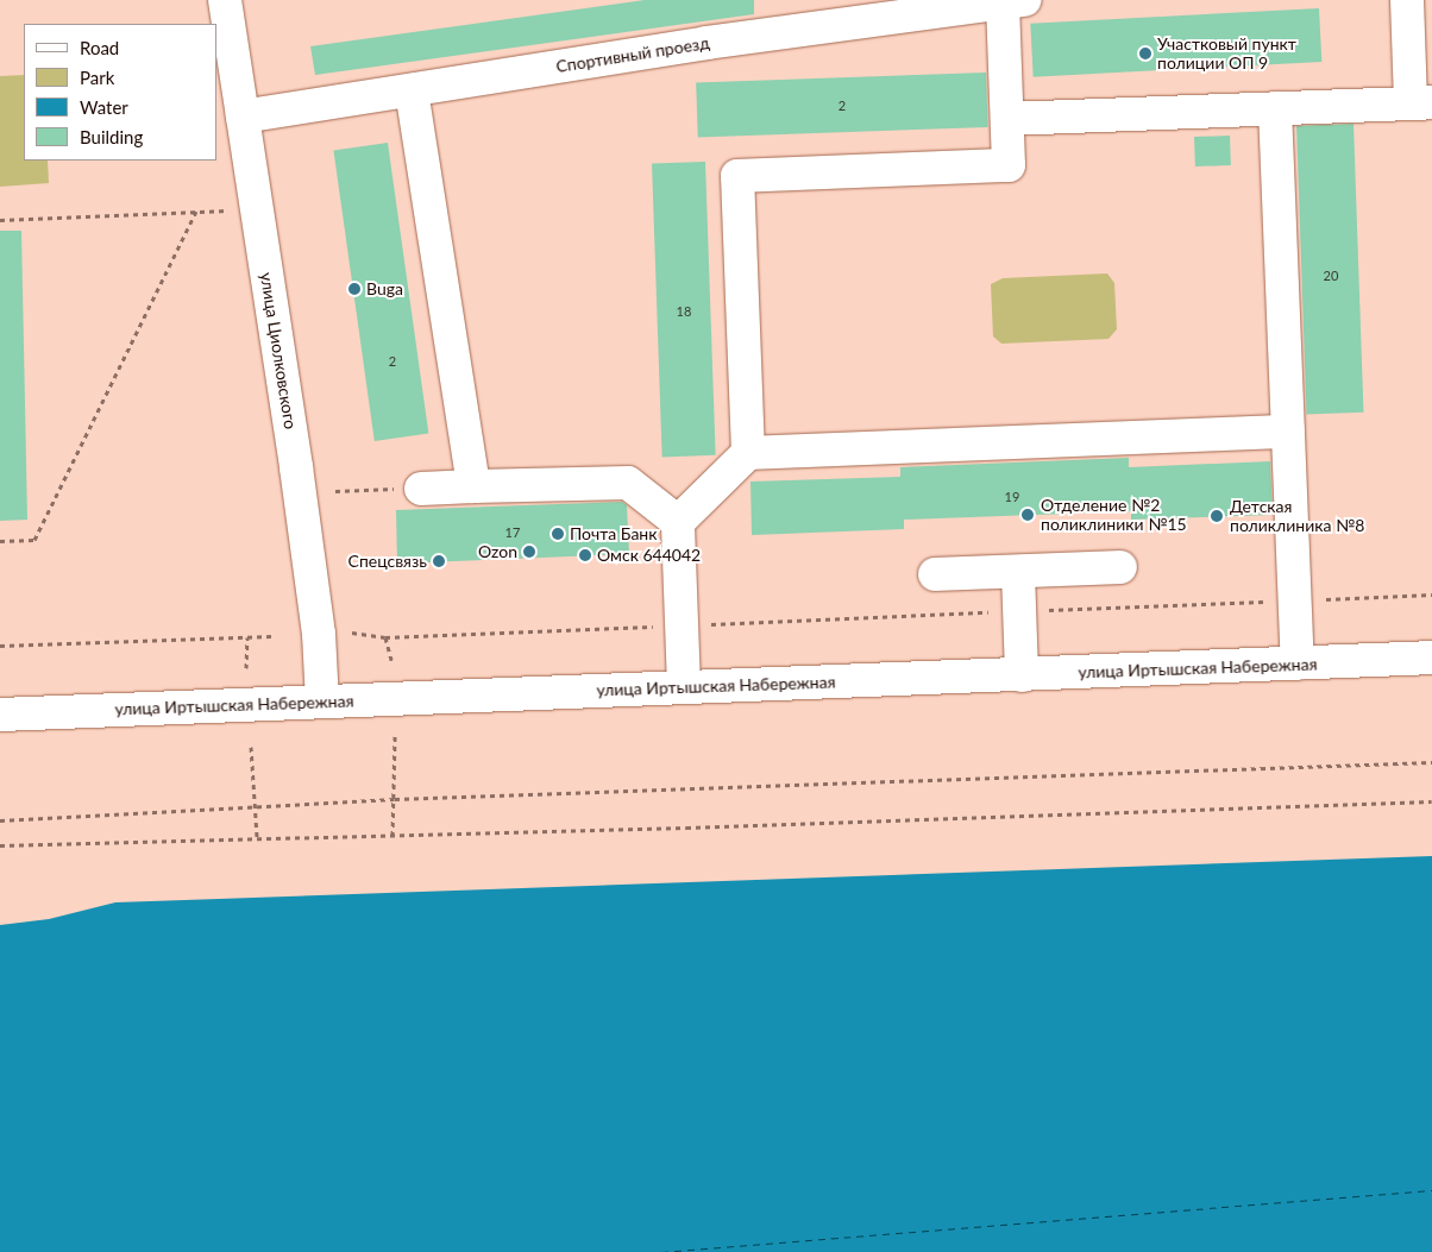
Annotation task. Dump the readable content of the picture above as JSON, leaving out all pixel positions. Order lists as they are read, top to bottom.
{
  "streets": {
    "main road": ["Спортивный проезд", "улица Циолковского", "улица Иртышская Набережная"]
  },
  "crossings": [
    ["Спортивный проезд", "улица Циолковского"],
    ["улица Циолковского", "улица Иртышская Набережная"]
  ],
  "places": [
    "Участковый пункт полиции ОП 9",
    "Buga",
    "Отделение №2 поликлиники №15",
    "Детская поликлиника №8",
    "Почта Банк",
    "Ozon",
    "Омск 644042",
    "Спецсвязь"
  ],
  "house_numbers": [
    "2",
    "20",
    "18",
    "2",
    "19",
    "17"
  ],
  "legend": [
    "Road",
    "Park",
    "Water",
    "Building"
  ]
}
